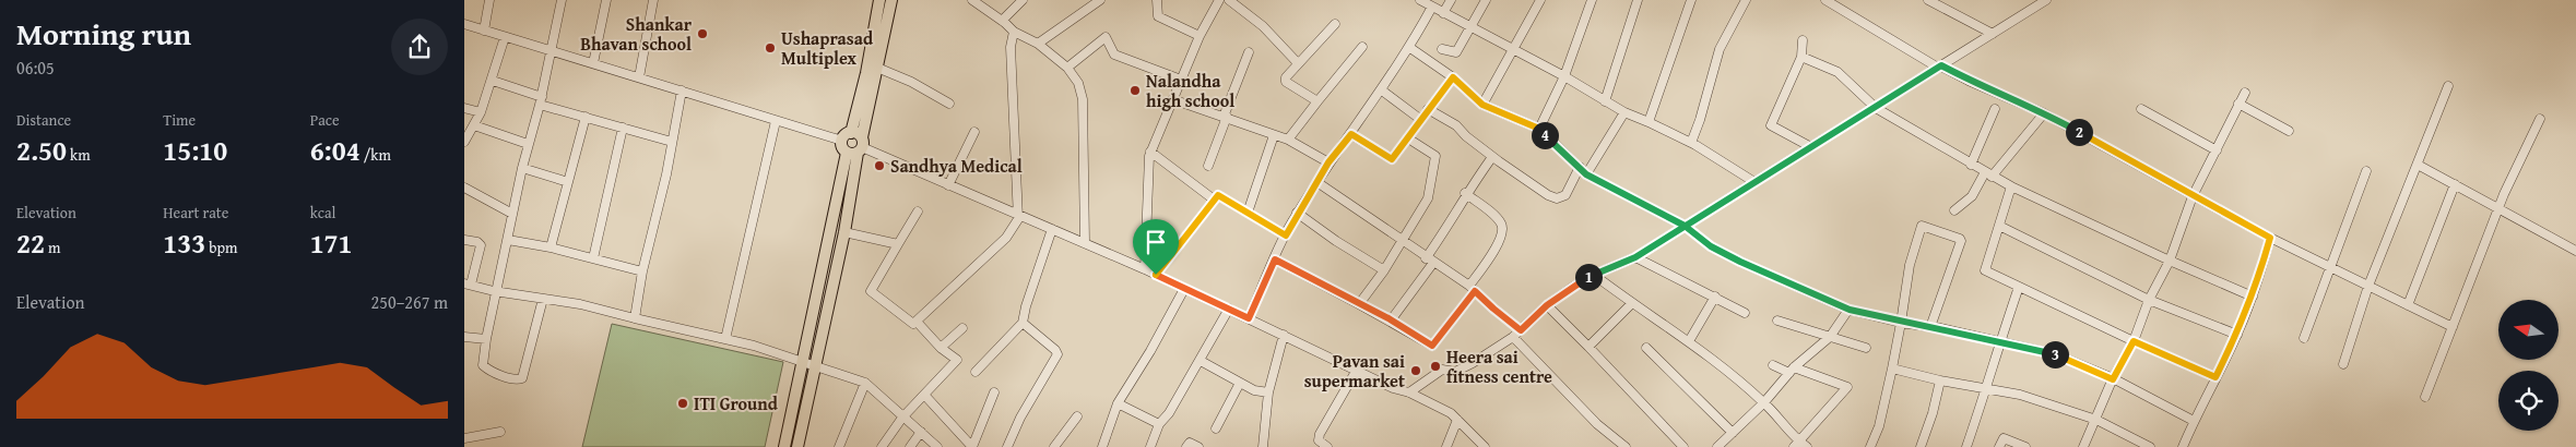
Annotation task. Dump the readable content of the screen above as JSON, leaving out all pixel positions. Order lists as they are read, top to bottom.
{
  "places": [
    "Shankar Bhavan school",
    "Ushaprasad Multiplex",
    "Nalandha high school",
    "Sandhya Medical",
    "Heera sai fitness centre",
    "Pavan sai supermarket",
    "ITI Ground"
  ],
  "north": "left",
  "page": {
    "heading": ["Morning run", "06:05"],
    "stats": [
      ["Distance", "2.50 km"],
      ["Time", "15:10"],
      ["Pace", "6:04 /km"],
      ["Elevation", "22 m"],
      ["Heart rate", "133 bpm"],
      ["kcal", "171"]
    ],
    "pins": [
      "2",
      "4",
      "1",
      "3"
    ],
    "chart": ["Elevation", "250–267 m"]
  }
}
